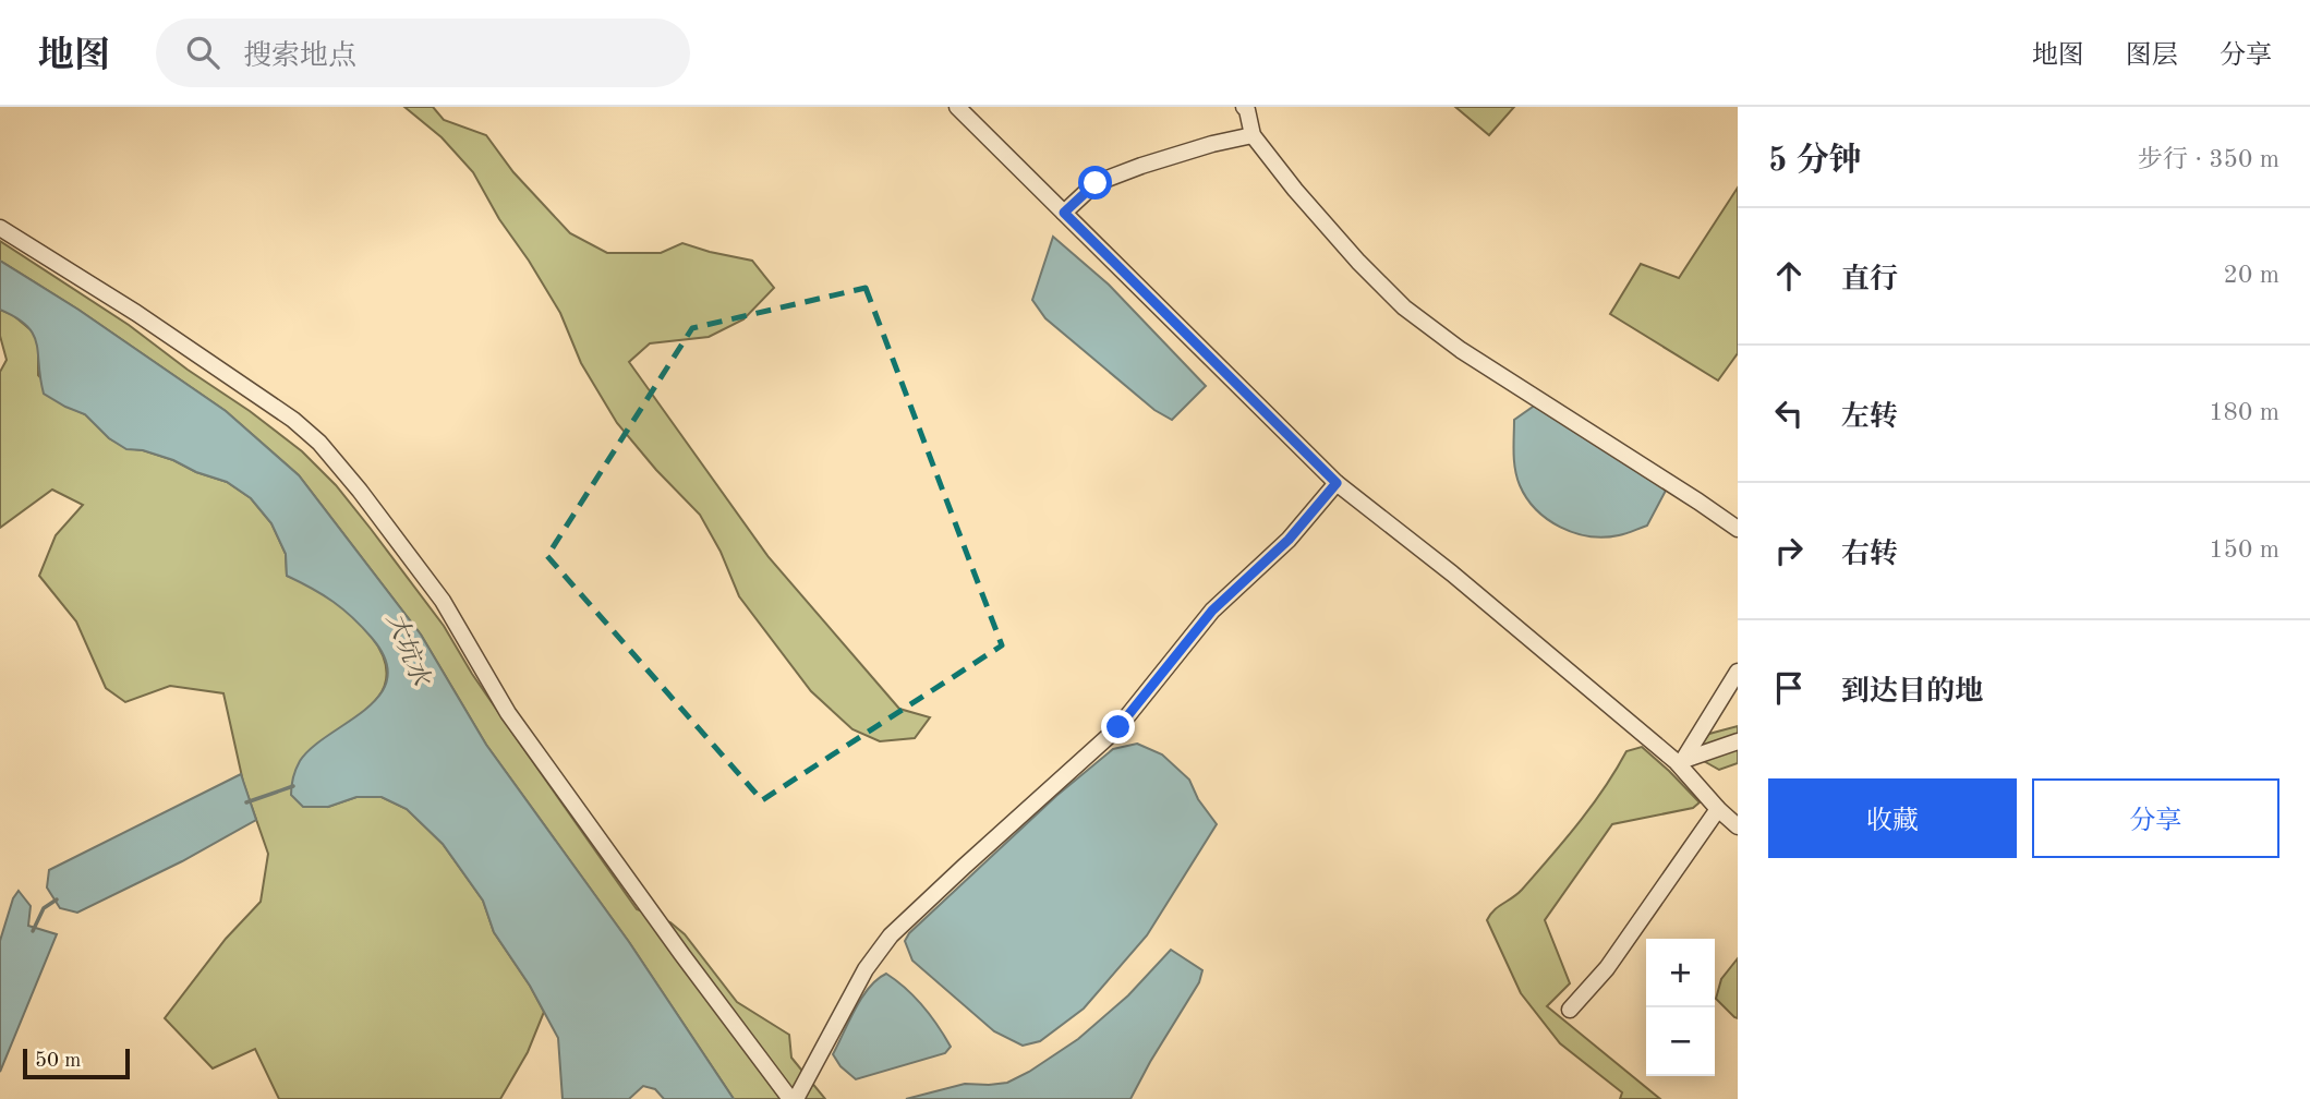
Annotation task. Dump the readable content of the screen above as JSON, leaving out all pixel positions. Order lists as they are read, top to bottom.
{
  "water": ["大坑水"],
  "scale_bar": "50 m",
  "page": {
    "header": "地图",
    "search": "搜索地点",
    "nav": ["地图", "图层", "分享"],
    "heading": ["5 分钟", "步行 · 350 m"],
    "list": [
      ["直行", "20 m"],
      ["左转", "180 m"],
      ["右转", "150 m"],
      "到达目的地"
    ],
    "buttons": ["收藏", "分享"],
    "map_buttons": ["+", "−"],
    "scale": "50 m"
  }
}
